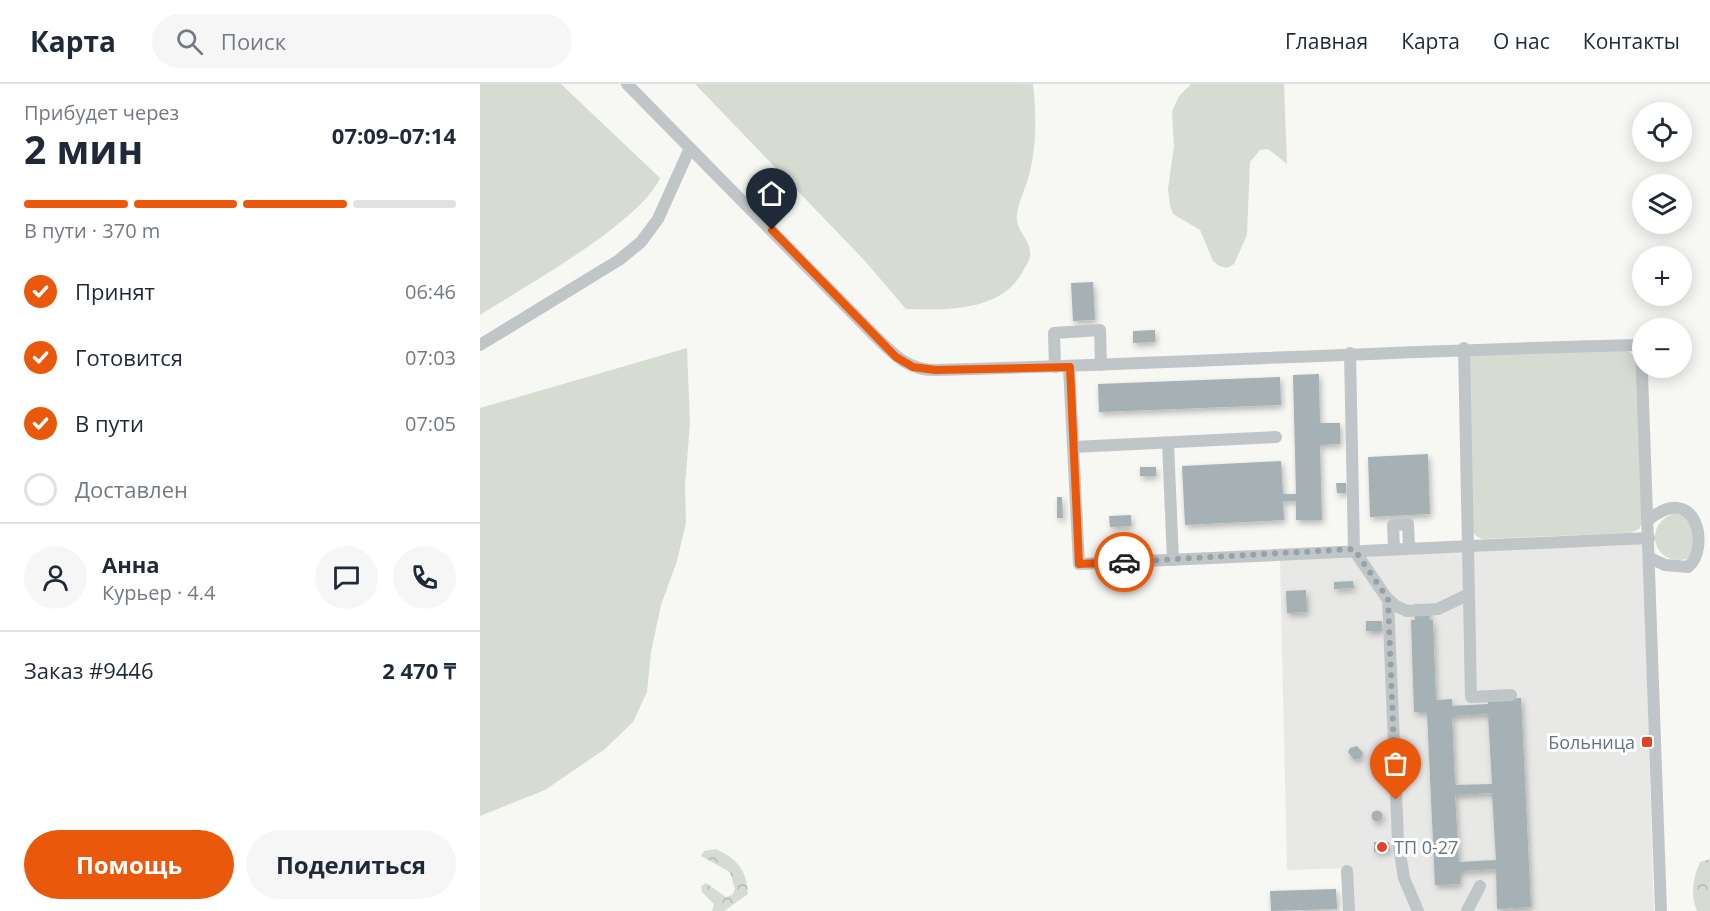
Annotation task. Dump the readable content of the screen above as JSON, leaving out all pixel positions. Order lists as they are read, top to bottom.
{
  "places": {
    "transit": ["Больница"],
    "other": ["ТП 0-27"]
  },
  "page": {
    "header": "Карта",
    "search": "Поиск",
    "nav": [
      "Главная",
      "Карта",
      "О нас",
      "Контакты"
    ],
    "heading": ["2 мин", "Прибудет через", "07:09–07:14"],
    "panel": [
      "Анна",
      "Курьер · 4.4",
      "Заказ #9446",
      "2 470 ₸"
    ],
    "map_buttons": ["+", "−"],
    "bar": "В пути · 370 m",
    "list": [
      ["Принят", "06:46"],
      ["Готовится", "07:03"],
      ["В пути", "07:05"],
      "Доставлен"
    ],
    "buttons": ["Помощь", "Поделиться"]
  }
}
